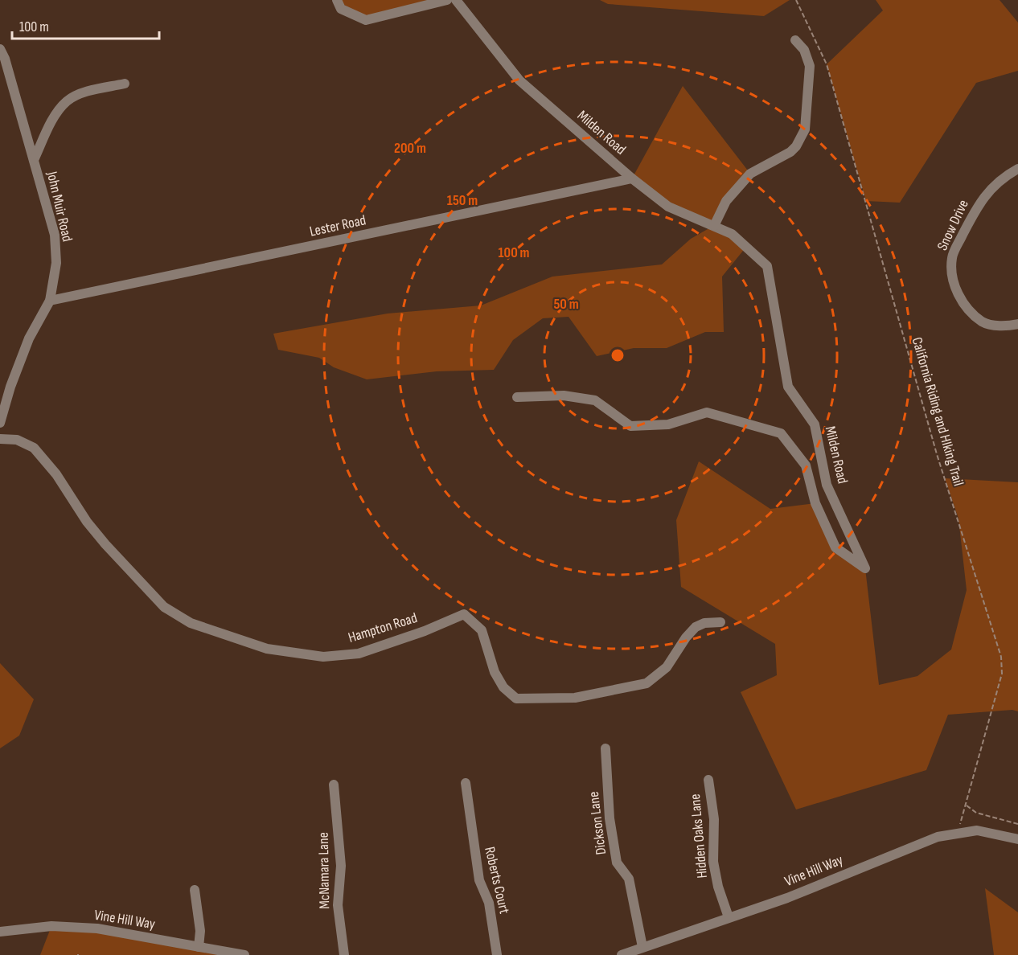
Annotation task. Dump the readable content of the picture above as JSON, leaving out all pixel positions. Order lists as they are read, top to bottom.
{
  "streets": {
    "street": [
      "Milden Road",
      "John Muir Road",
      "Snow Drive",
      "Lester Road",
      "Hampton Road",
      "Dickson Lane",
      "Hidden Oaks Lane",
      "McNamara Lane",
      "Vine Hill Way",
      "Roberts Court"
    ],
    "path": ["California Riding and HIking Trail"]
  },
  "crossings": [
    ["Milden Road", "Lester Road"],
    ["John Muir Road", "Lester Road"],
    ["California Riding and HIking Trail", "Vine Hill Way"],
    ["Dickson Lane", "Vine Hill Way"],
    ["Hidden Oaks Lane", "Vine Hill Way"]
  ],
  "scale_bar": "100 m",
  "rings": [
    "200 m",
    "150 m",
    "100 m",
    "50 m"
  ]
}
